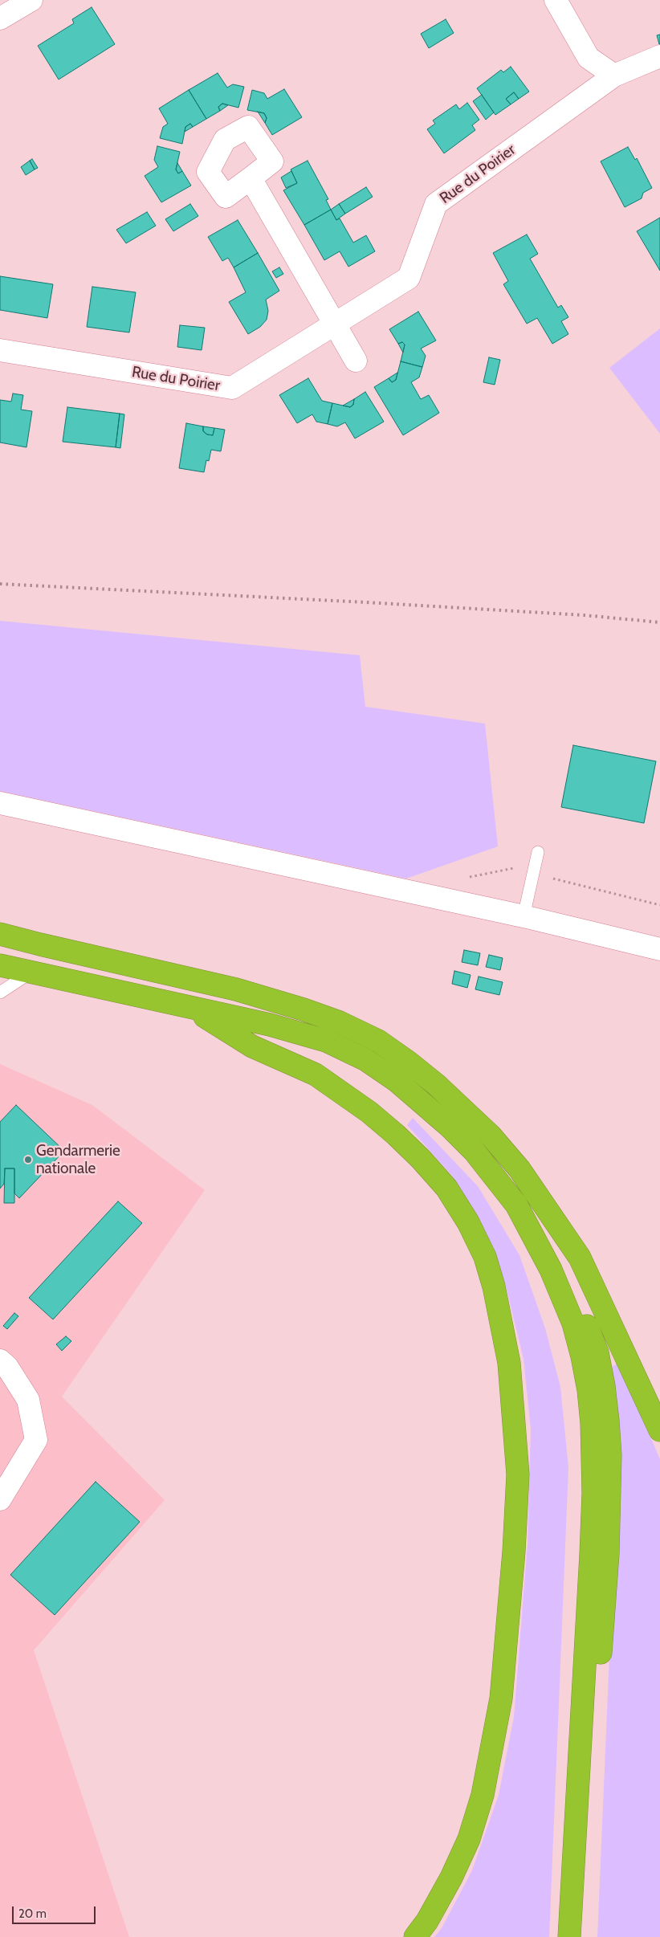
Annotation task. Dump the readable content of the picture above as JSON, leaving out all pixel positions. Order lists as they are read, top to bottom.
{
  "streets": {
    "street": ["Rue du Poirier"]
  },
  "places": ["Gendarmerie nationale"],
  "scale_bar": "20 m"
}
